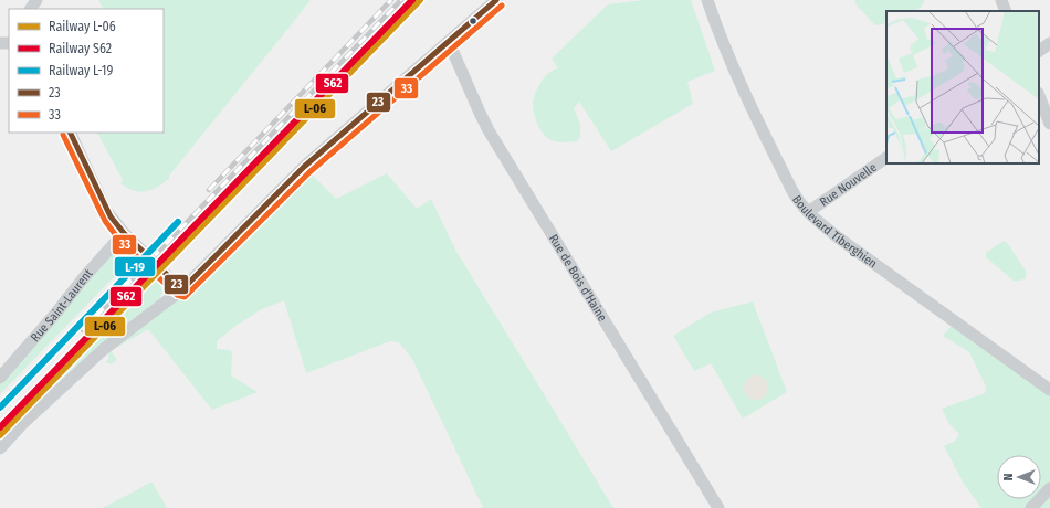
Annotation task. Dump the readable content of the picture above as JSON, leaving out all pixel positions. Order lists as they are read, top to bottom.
{
  "streets": {
    "street": [
      "Rue Nouvelle",
      "Boulevard Tiberghien",
      "Rue de Bois d'Haine",
      "Rue Saint-Laurent"
    ]
  },
  "crossings": [
    ["Rue Nouvelle", "Boulevard Tiberghien"]
  ],
  "lines": [
    "rail line L-06",
    "rail line S62",
    "transit line 23",
    "transit line 33",
    "rail line L-19"
  ],
  "legend": [
    "Railway L-06",
    "Railway S62",
    "Railway L-19",
    "23",
    "33"
  ],
  "north": "left"
}
